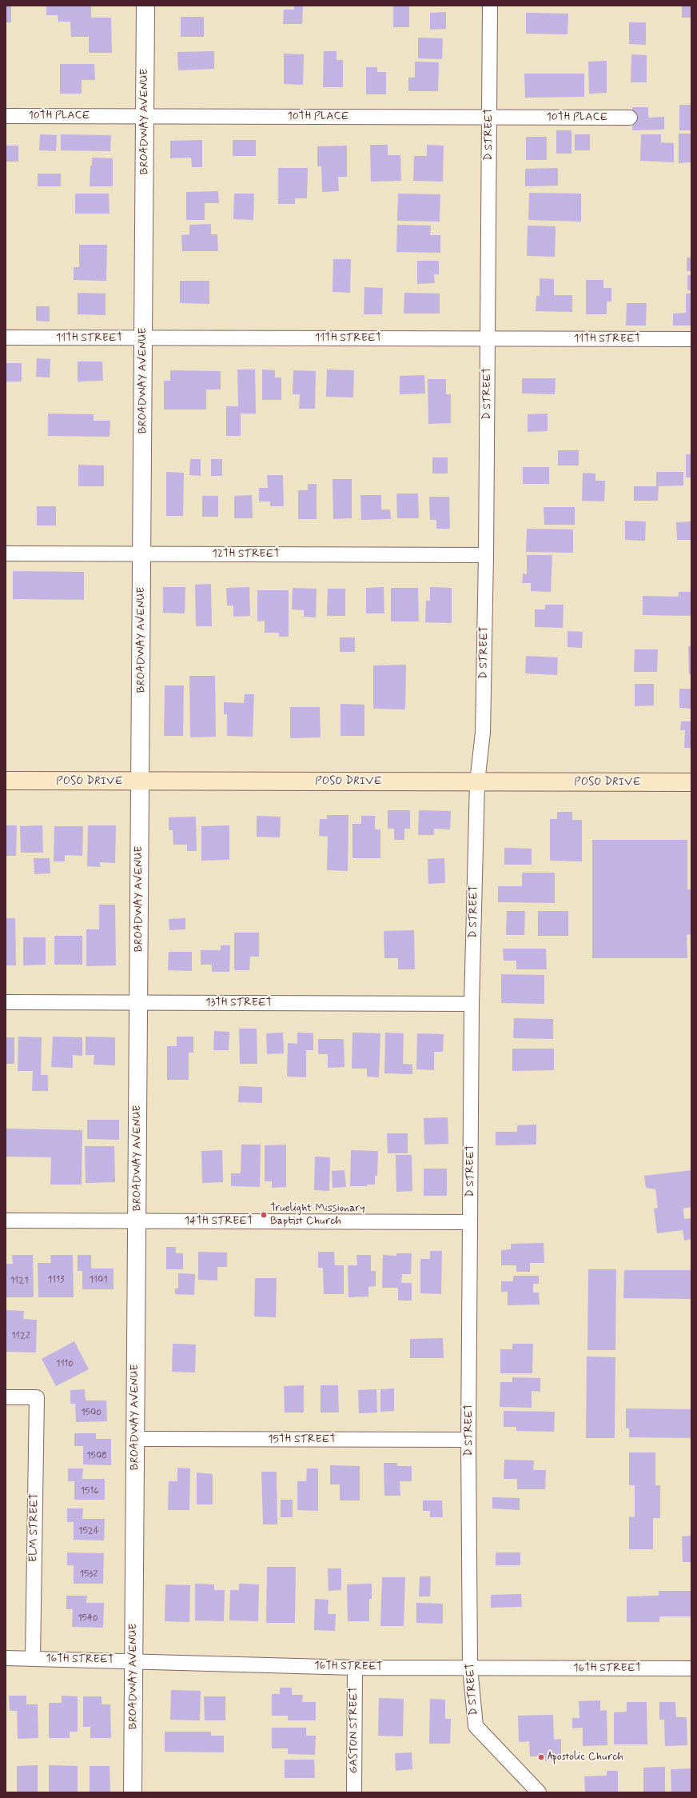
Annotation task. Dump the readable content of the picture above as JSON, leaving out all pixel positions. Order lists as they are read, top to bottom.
{
  "streets": {
    "main road": ["POSO DRIVE"],
    "street": [
      "10TH PLACE",
      "BROADWAY AVENUE",
      "D STREET",
      "11TH STREET",
      "12TH STREET",
      "13TH STREET",
      "14TH STREET",
      "15TH STREET",
      "ELM STREET",
      "16TH STREET",
      "GASTON STREET"
    ]
  },
  "crossings": [
    ["10TH PLACE", "BROADWAY AVENUE"],
    ["10TH PLACE", "D STREET"],
    ["BROADWAY AVENUE", "11TH STREET"],
    ["BROADWAY AVENUE", "12TH STREET"],
    ["BROADWAY AVENUE", "POSO DRIVE"],
    ["BROADWAY AVENUE", "13TH STREET"],
    ["BROADWAY AVENUE", "14TH STREET"],
    ["BROADWAY AVENUE", "15TH STREET"],
    ["BROADWAY AVENUE", "16TH STREET"],
    ["D STREET", "11TH STREET"],
    ["D STREET", "12TH STREET"],
    ["D STREET", "POSO DRIVE"],
    ["D STREET", "13TH STREET"],
    ["D STREET", "14TH STREET"],
    ["D STREET", "15TH STREET"],
    ["D STREET", "16TH STREET"],
    ["ELM STREET", "16TH STREET"],
    ["16TH STREET", "GASTON STREET"]
  ],
  "places": ["Truelight Missionary Baptist Church", "Apostolic Church"],
  "house_numbers": [
    "1113",
    "1101",
    "1121",
    "1122",
    "1110",
    "1500",
    "1508",
    "1516",
    "1524",
    "1532",
    "1540"
  ]
}
